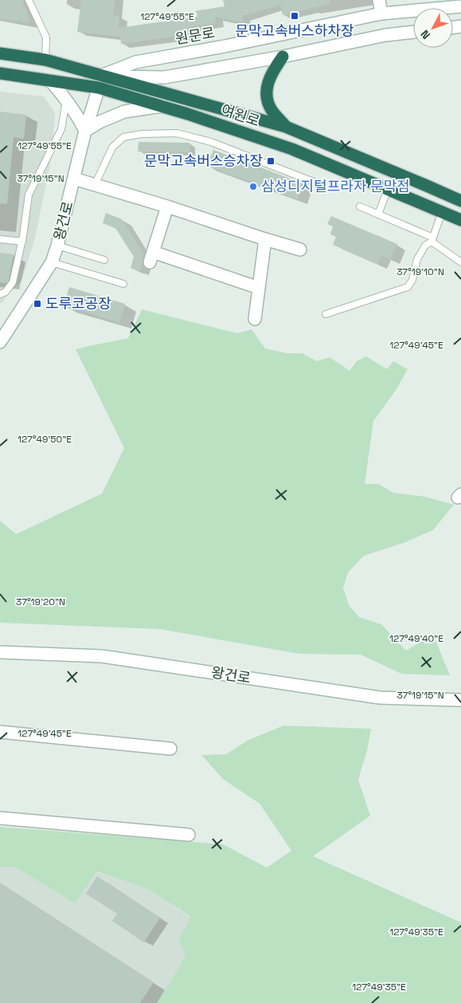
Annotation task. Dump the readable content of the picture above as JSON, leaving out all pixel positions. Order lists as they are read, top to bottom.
{
  "streets": {
    "highway": ["여원로"],
    "street": ["원문로", "왕건로"]
  },
  "crossings": [
    ["원문로", "여원로"],
    ["원문로", "왕건로"],
    ["여원로", "왕건로"]
  ],
  "places": {
    "transit": ["문막고속버스하차장", "문막고속버스승차장", "도루코공장"],
    "other": ["삼성디지털프라자 문막점"]
  },
  "north": "bottom left",
  "coordinates": [
    "127°49'55\"E",
    "37°19'15\"N",
    "37°19'10\"N",
    "127°49'45\"E",
    "127°49'50\"E",
    "37°19'20\"N",
    "127°49'40\"E",
    "127°49'35\"E"
  ]
}
